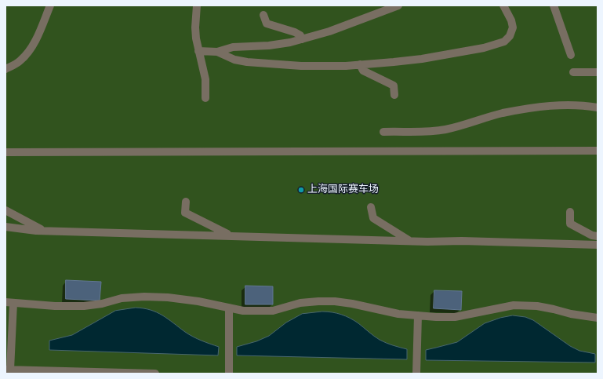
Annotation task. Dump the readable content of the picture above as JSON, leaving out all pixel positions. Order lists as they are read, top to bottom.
{
  "places": ["上海国际赛车场"]
}
